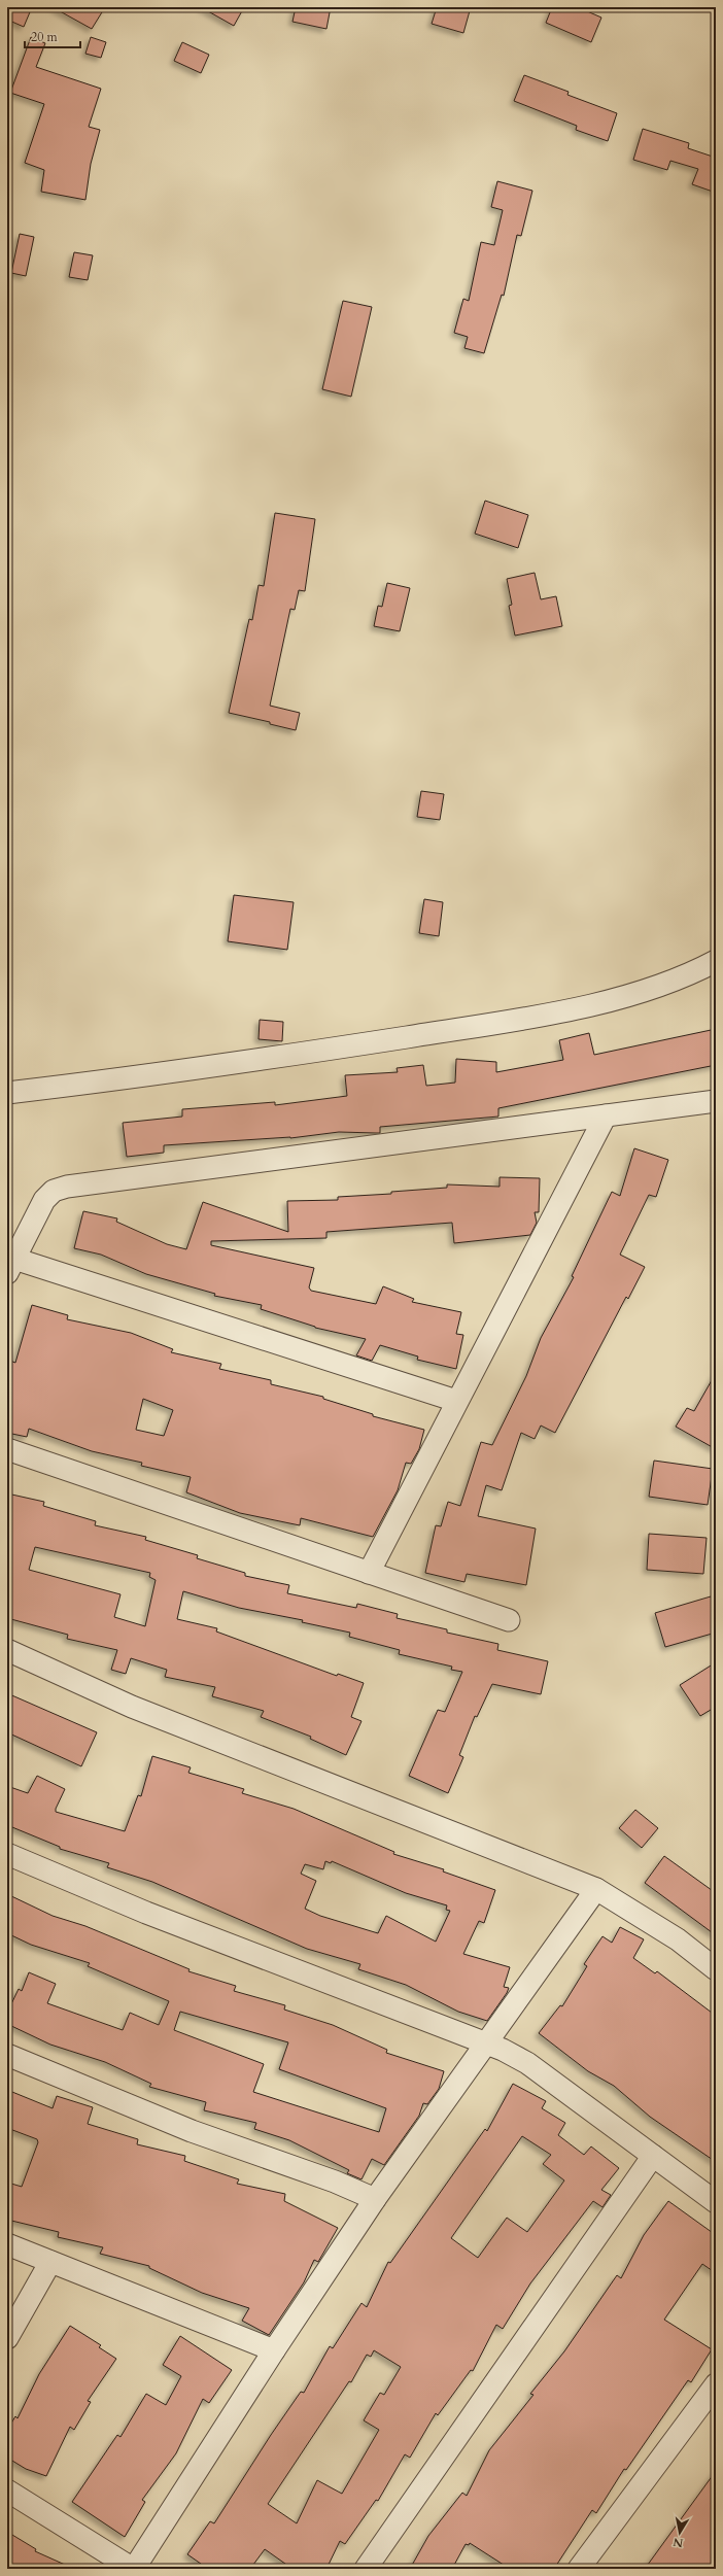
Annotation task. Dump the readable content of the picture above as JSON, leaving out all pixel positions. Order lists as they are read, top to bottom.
{
  "scale_bar": "20 m",
  "north": "bottom"
}
